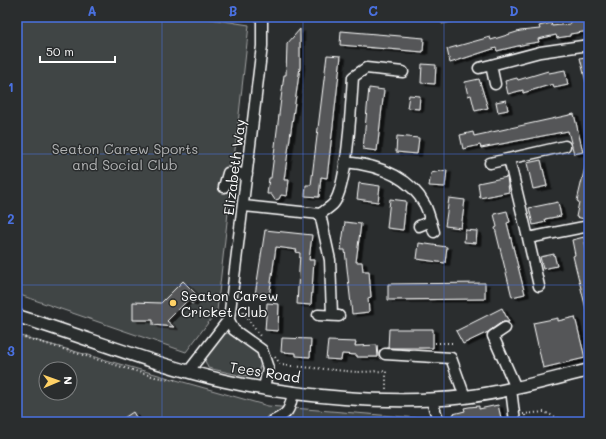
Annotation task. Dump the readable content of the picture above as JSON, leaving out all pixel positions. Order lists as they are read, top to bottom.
{
  "streets": {
    "main road": ["Tees Road"],
    "street": ["Elizabeth Way"]
  },
  "crossings": [
    ["Elizabeth Way", "Tees Road"]
  ],
  "parks": ["Seaton Carew Sports and Social Club"],
  "places": ["Seaton Carew Cricket Club"],
  "scale_bar": "50 m",
  "north": "right",
  "grid": {
    "columns": [
      "A",
      "B",
      "C",
      "D"
    ],
    "rows": ["1", "2", "3"]
  }
}
